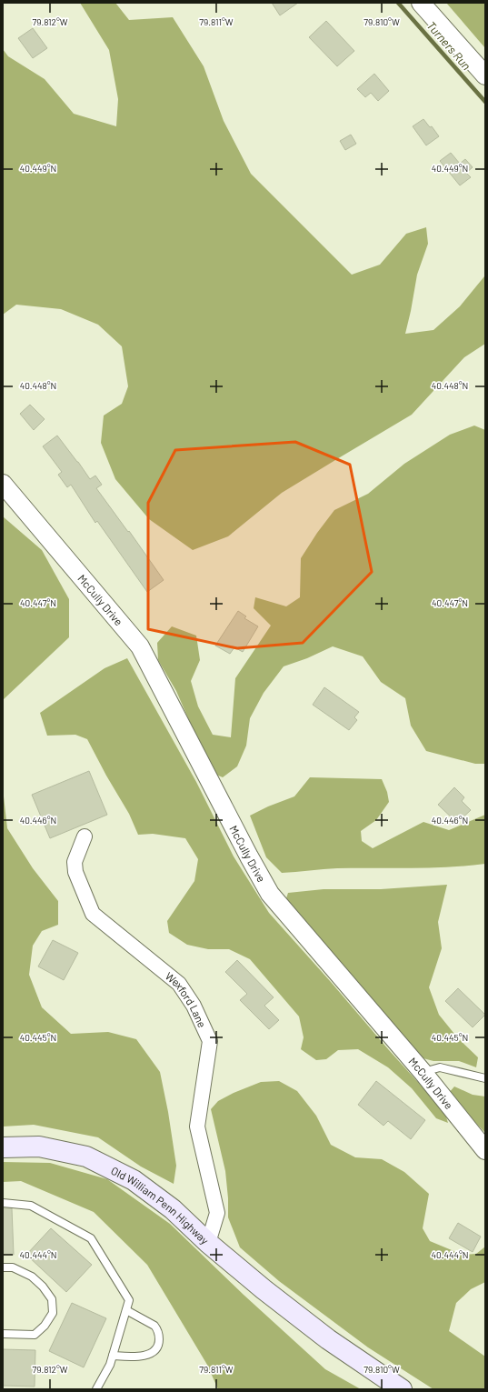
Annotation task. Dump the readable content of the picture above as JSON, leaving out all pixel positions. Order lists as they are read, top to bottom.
{
  "streets": {
    "main road": ["Old William Penn Highway"],
    "street": ["McCully Drive", "Wexford Lane"]
  },
  "crossings": [
    ["Wexford Lane", "Old William Penn Highway"]
  ],
  "water": ["Turners Run"],
  "coordinates": [
    "79.812°W",
    "79.811°W",
    "79.810°W",
    "40.449°N",
    "40.448°N",
    "40.447°N",
    "40.446°N",
    "40.445°N",
    "40.444°N"
  ]
}
